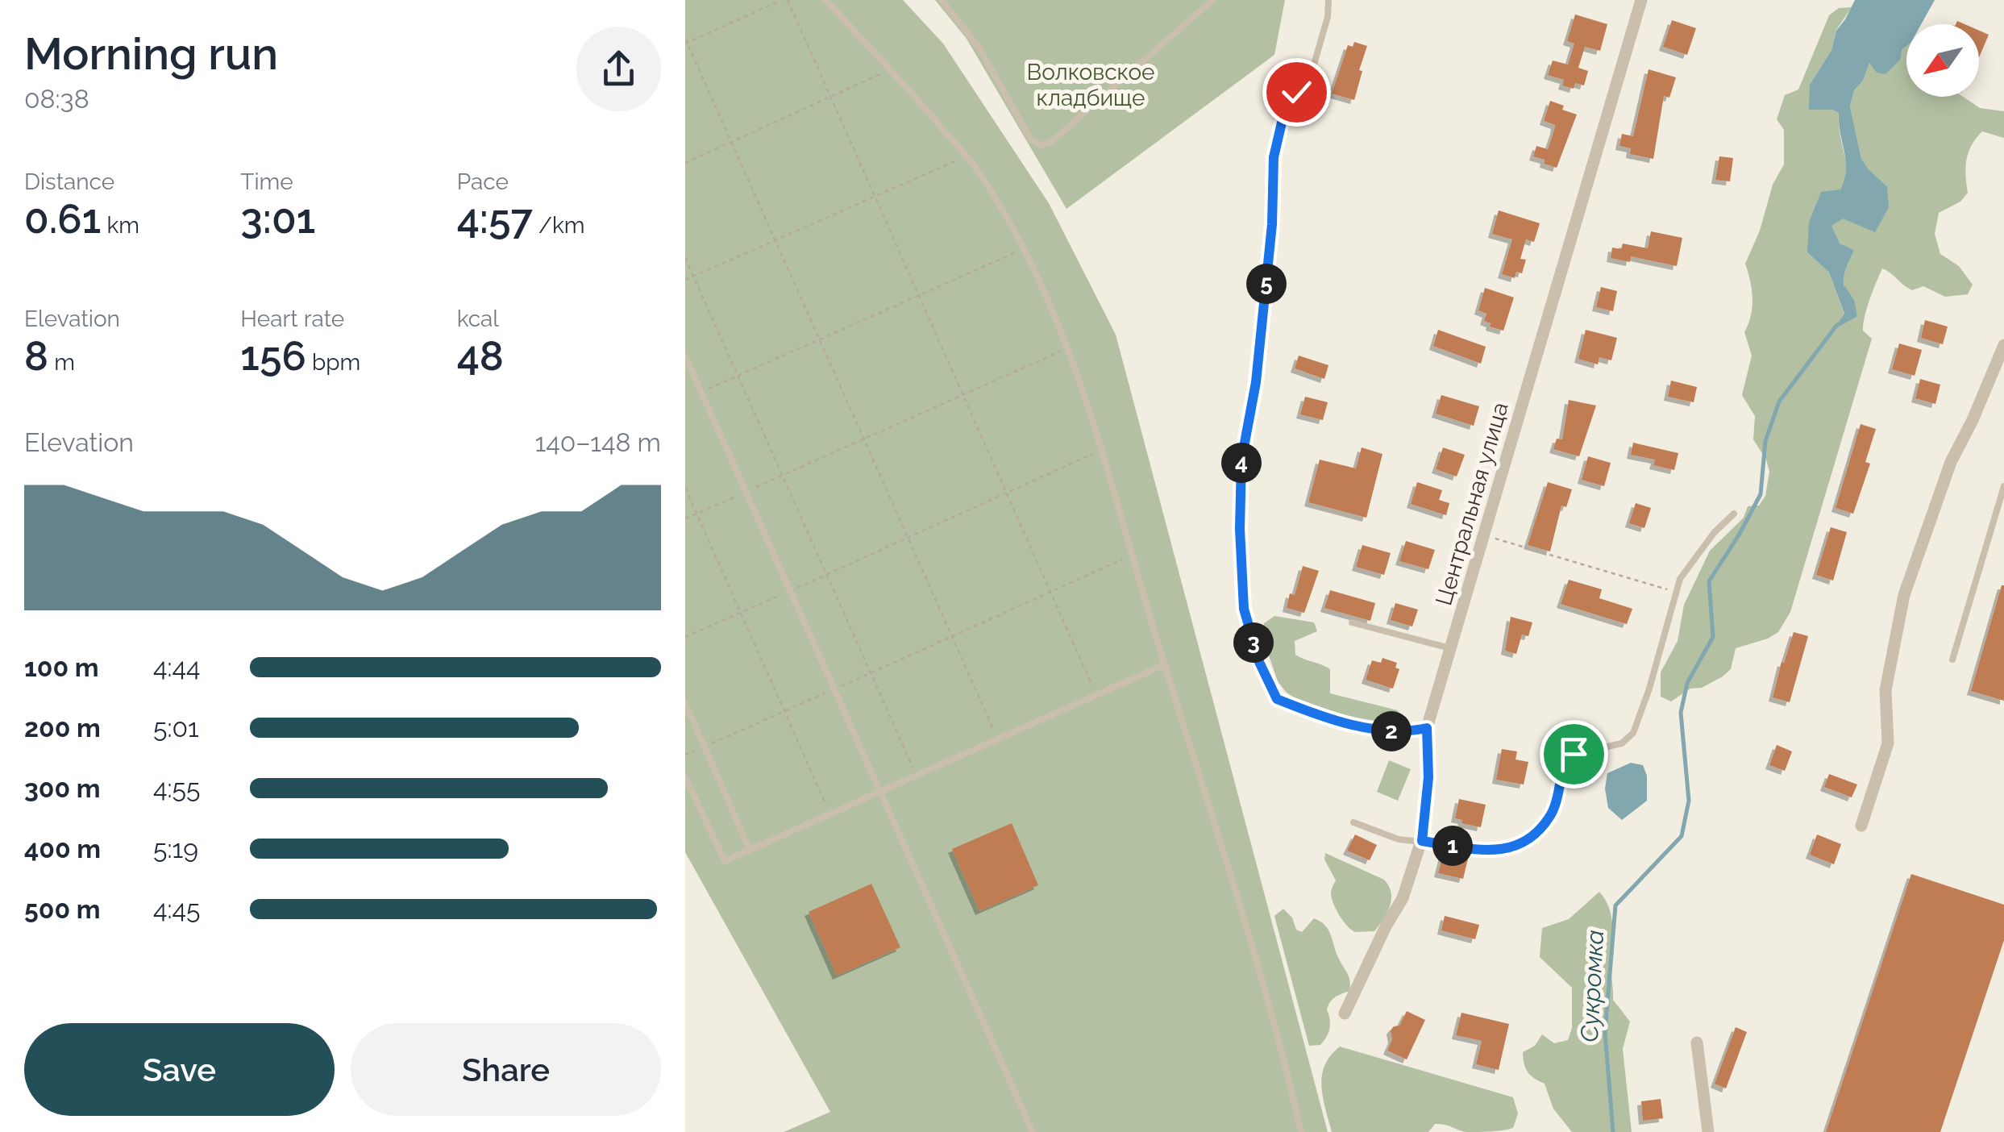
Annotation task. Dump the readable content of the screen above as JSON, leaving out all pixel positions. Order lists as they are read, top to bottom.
{
  "streets": {
    "street": ["Центральная улица"]
  },
  "water": ["Сукромка"],
  "parks": ["Волковское кладбище"],
  "north": "bottom left",
  "page": {
    "heading": ["Morning run", "08:38"],
    "stats": [
      ["Distance", "0.61 km"],
      ["Time", "3:01"],
      ["Pace", "4:57 /km"],
      ["Elevation", "8 m"],
      ["Heart rate", "156 bpm"],
      ["kcal", "48"]
    ],
    "pins": [
      "5",
      "4",
      "3",
      "2",
      "1"
    ],
    "chart": ["Elevation", "140–148 m"],
    "list": [
      {
        "name": "100 m",
        "note": "4:44"
      },
      {
        "name": "200 m",
        "note": "5:01"
      },
      {
        "name": "300 m",
        "note": "4:55"
      },
      {
        "name": "400 m",
        "note": "5:19"
      },
      {
        "name": "500 m",
        "note": "4:45"
      }
    ],
    "buttons": ["Save", "Share"]
  }
}
